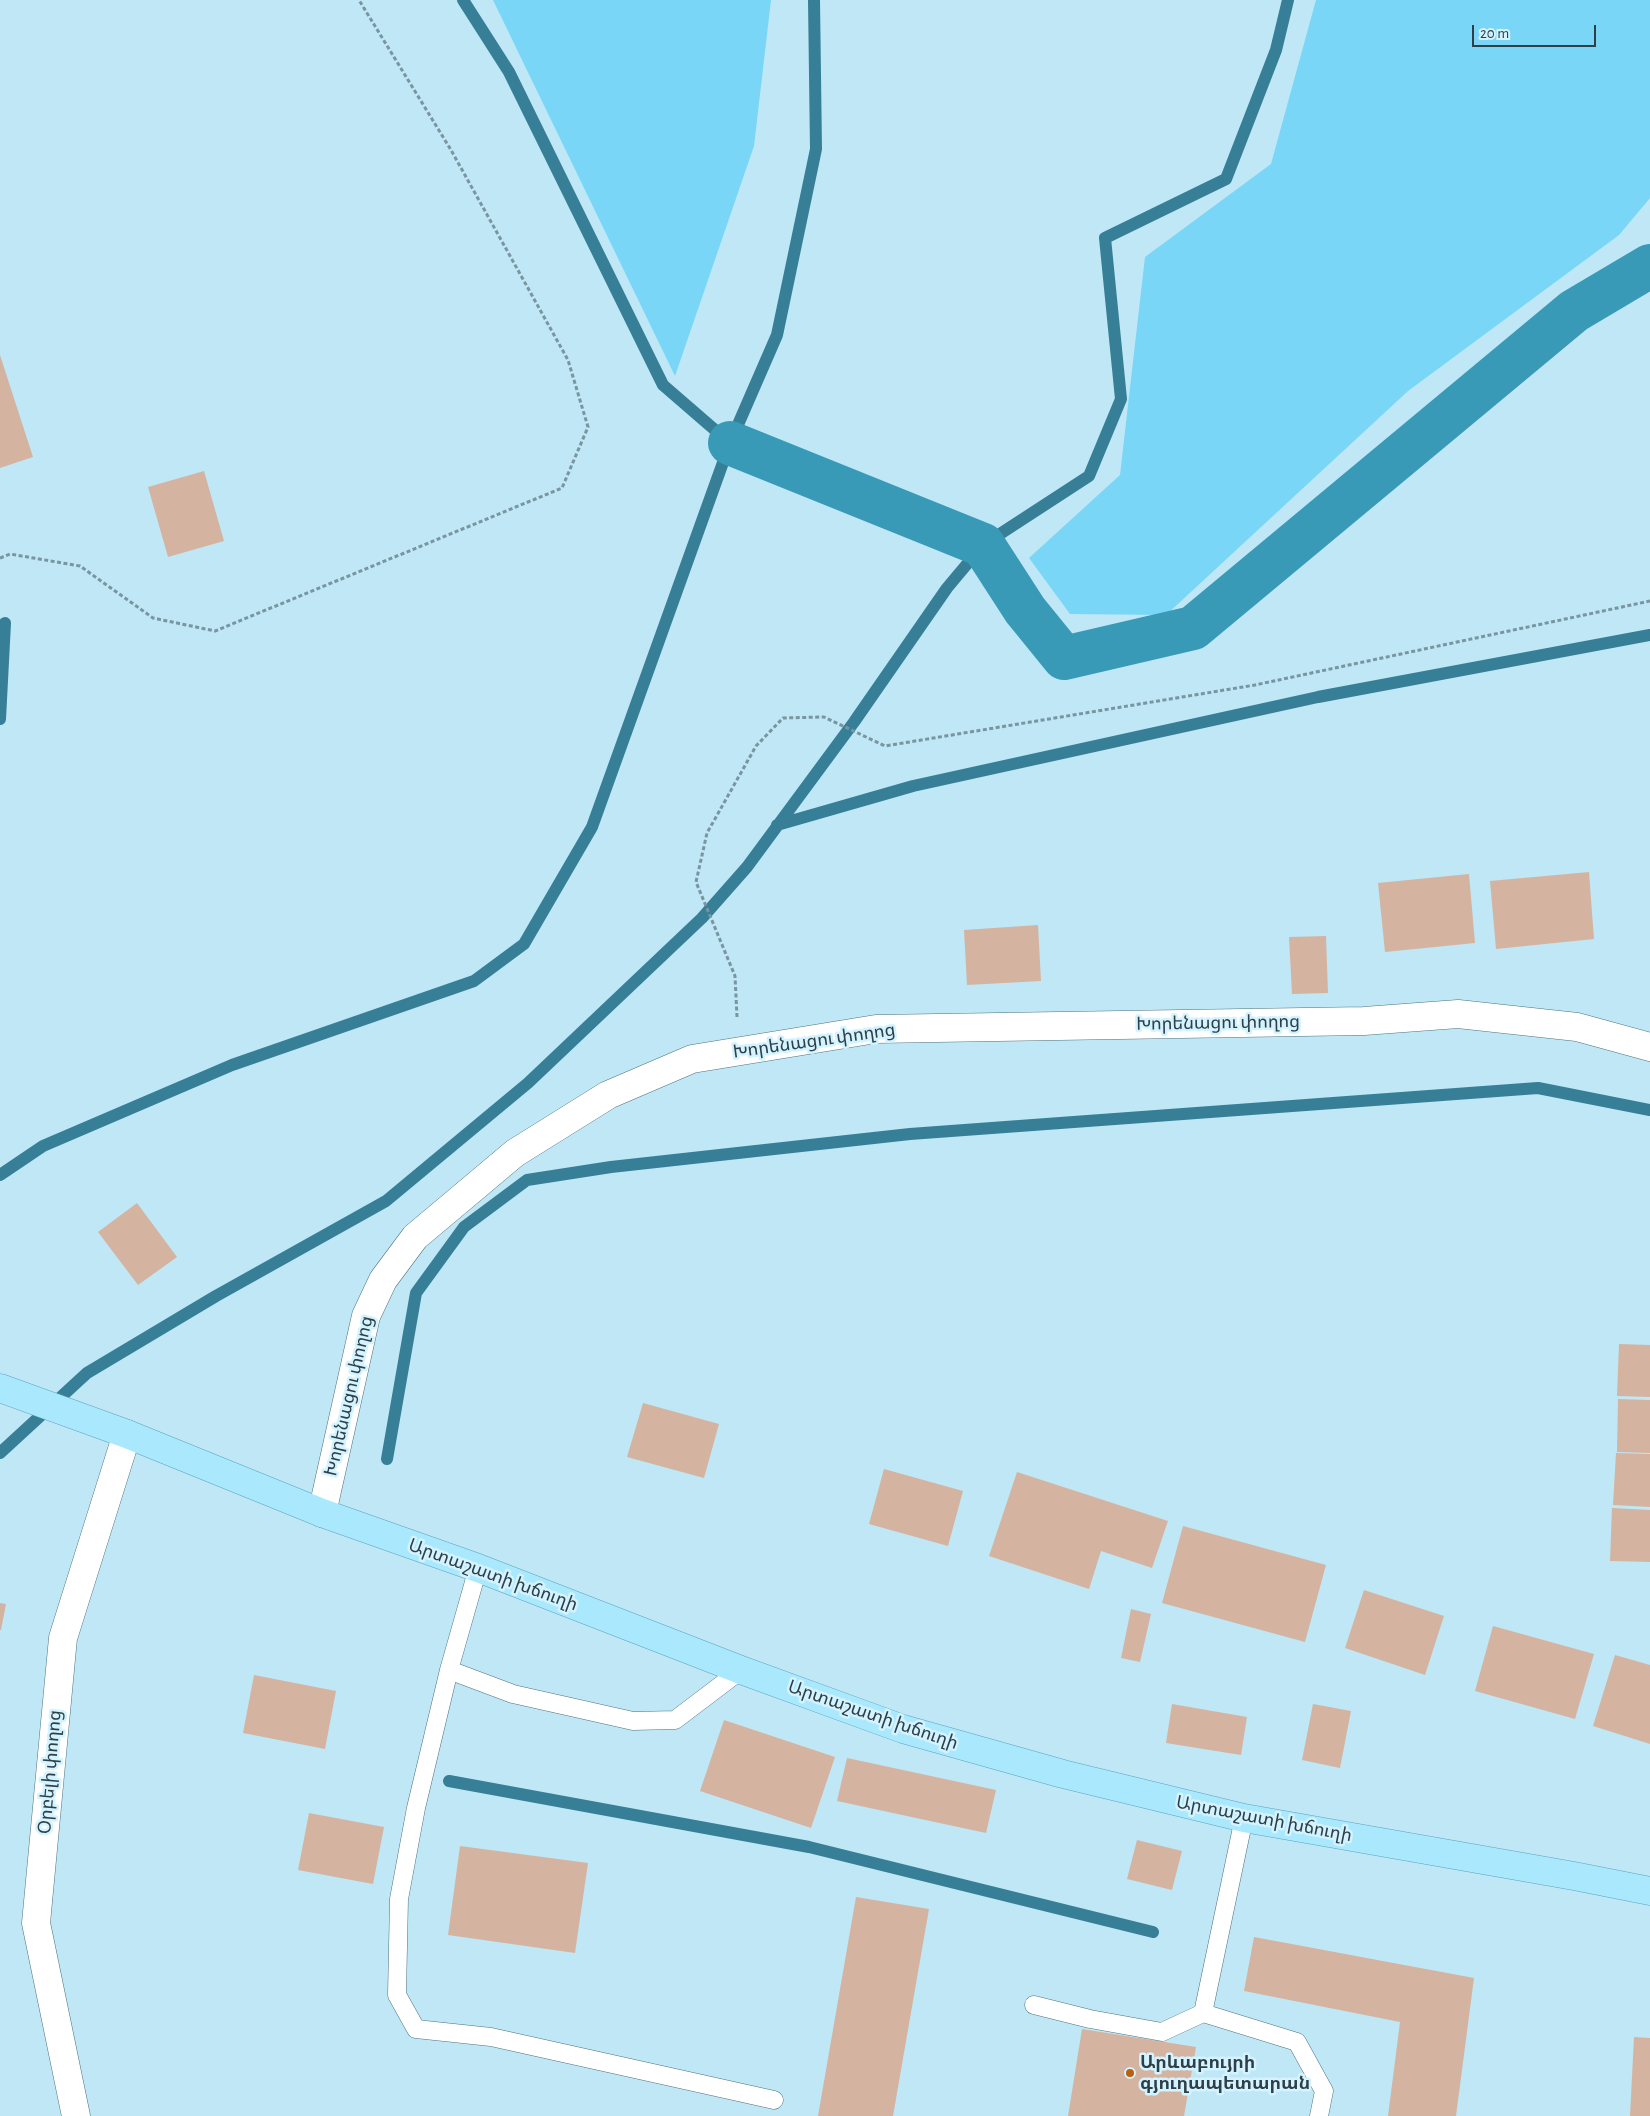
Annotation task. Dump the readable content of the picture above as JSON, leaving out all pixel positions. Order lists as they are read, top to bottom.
{
  "streets": {
    "main road": ["Արտաշատի խճուղի"],
    "street": ["Խորենացու փողոց", "Օրբելի փողոց"]
  },
  "crossings": [
    ["Խորենացու փողոց", "Արտաշատի խճուղի"],
    ["Արտաշատի խճուղի", "Օրբելի փողոց"]
  ],
  "places": ["Արևաբույրի գյուղապետարան"],
  "scale_bar": "20 m"
}
